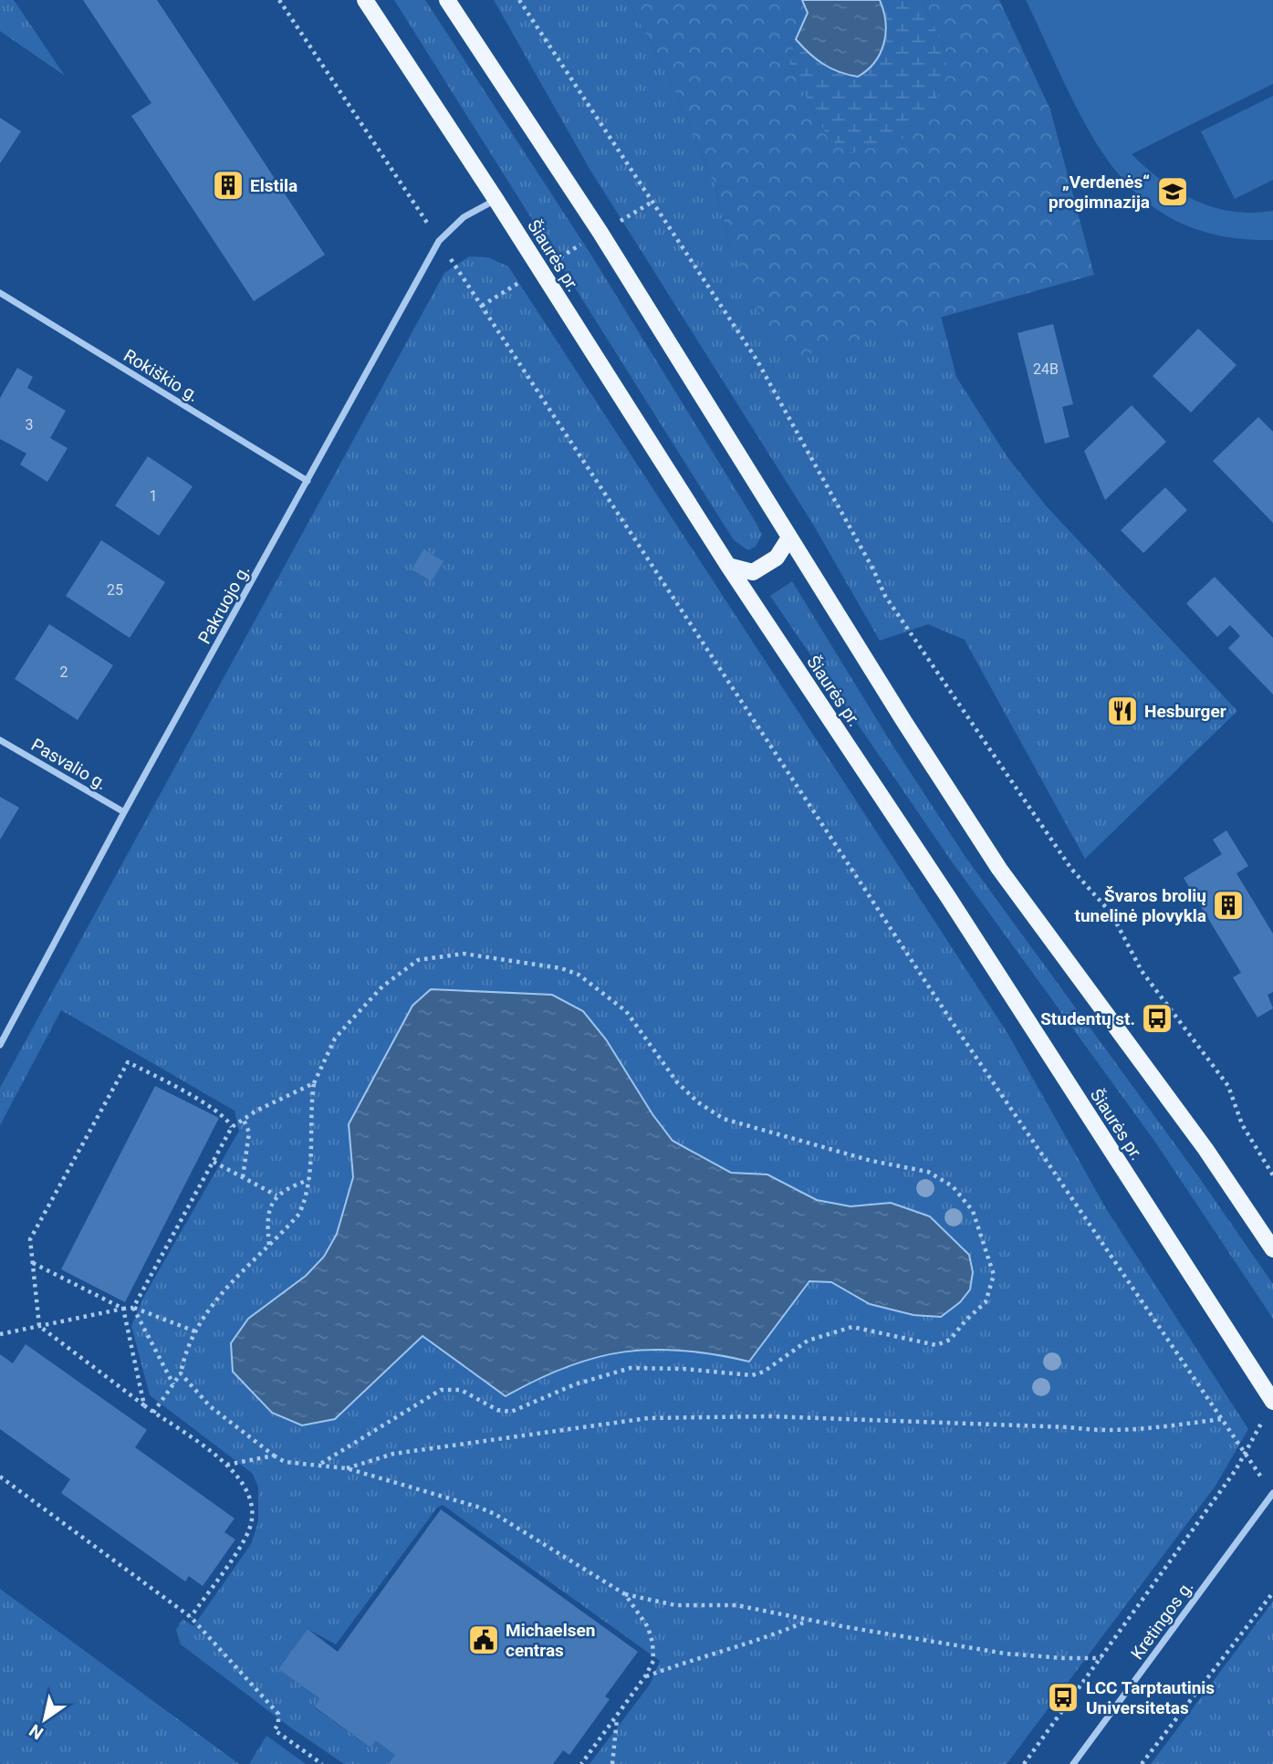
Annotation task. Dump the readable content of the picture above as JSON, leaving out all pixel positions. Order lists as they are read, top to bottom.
{
  "streets": {
    "main road": ["Šiaurės pr."],
    "street": [
      "Rokiškio g.",
      "Pakruojo g.",
      "Pasvalio g.",
      "Kretingos g."
    ]
  },
  "crossings": [
    ["Šiaurės pr.", "Pakruojo g."],
    ["Rokiškio g.", "Pakruojo g."],
    ["Pakruojo g.", "Pasvalio g."]
  ],
  "places": {
    "building": ["Elstila", "Švaros brolių tunelinė plovykla"],
    "school or university": ["„Verdenės“ progimnazija"],
    "restaurant": ["Hesburger"],
    "bus stop": ["Studentų st.", "LCC Tarptautinis Universitetas"],
    "public building": ["Michaelsen centras"]
  },
  "house_numbers": [
    "24B",
    "3",
    "1",
    "25",
    "2"
  ],
  "north": "bottom left"
}
